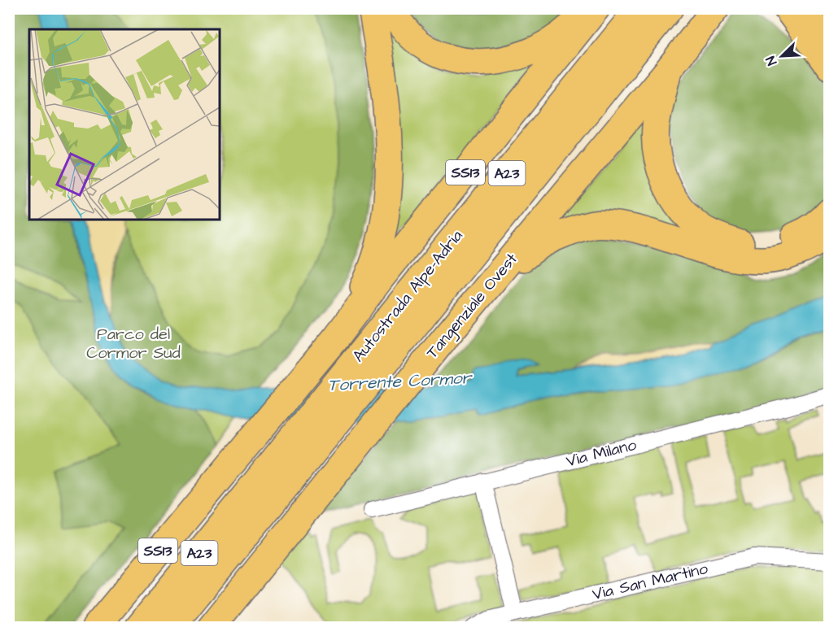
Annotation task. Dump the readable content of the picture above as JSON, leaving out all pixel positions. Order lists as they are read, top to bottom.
{
  "streets": {
    "highway": [
      "SS13",
      "A23",
      "Autostrada Alpe-Adria",
      "Tangenziale Ovest"
    ],
    "street": ["Via Milano", "Via San Martino"]
  },
  "water": ["Torrente Cormor"],
  "parks": ["Parco del Cormor Sud"],
  "north": "bottom left"
}
